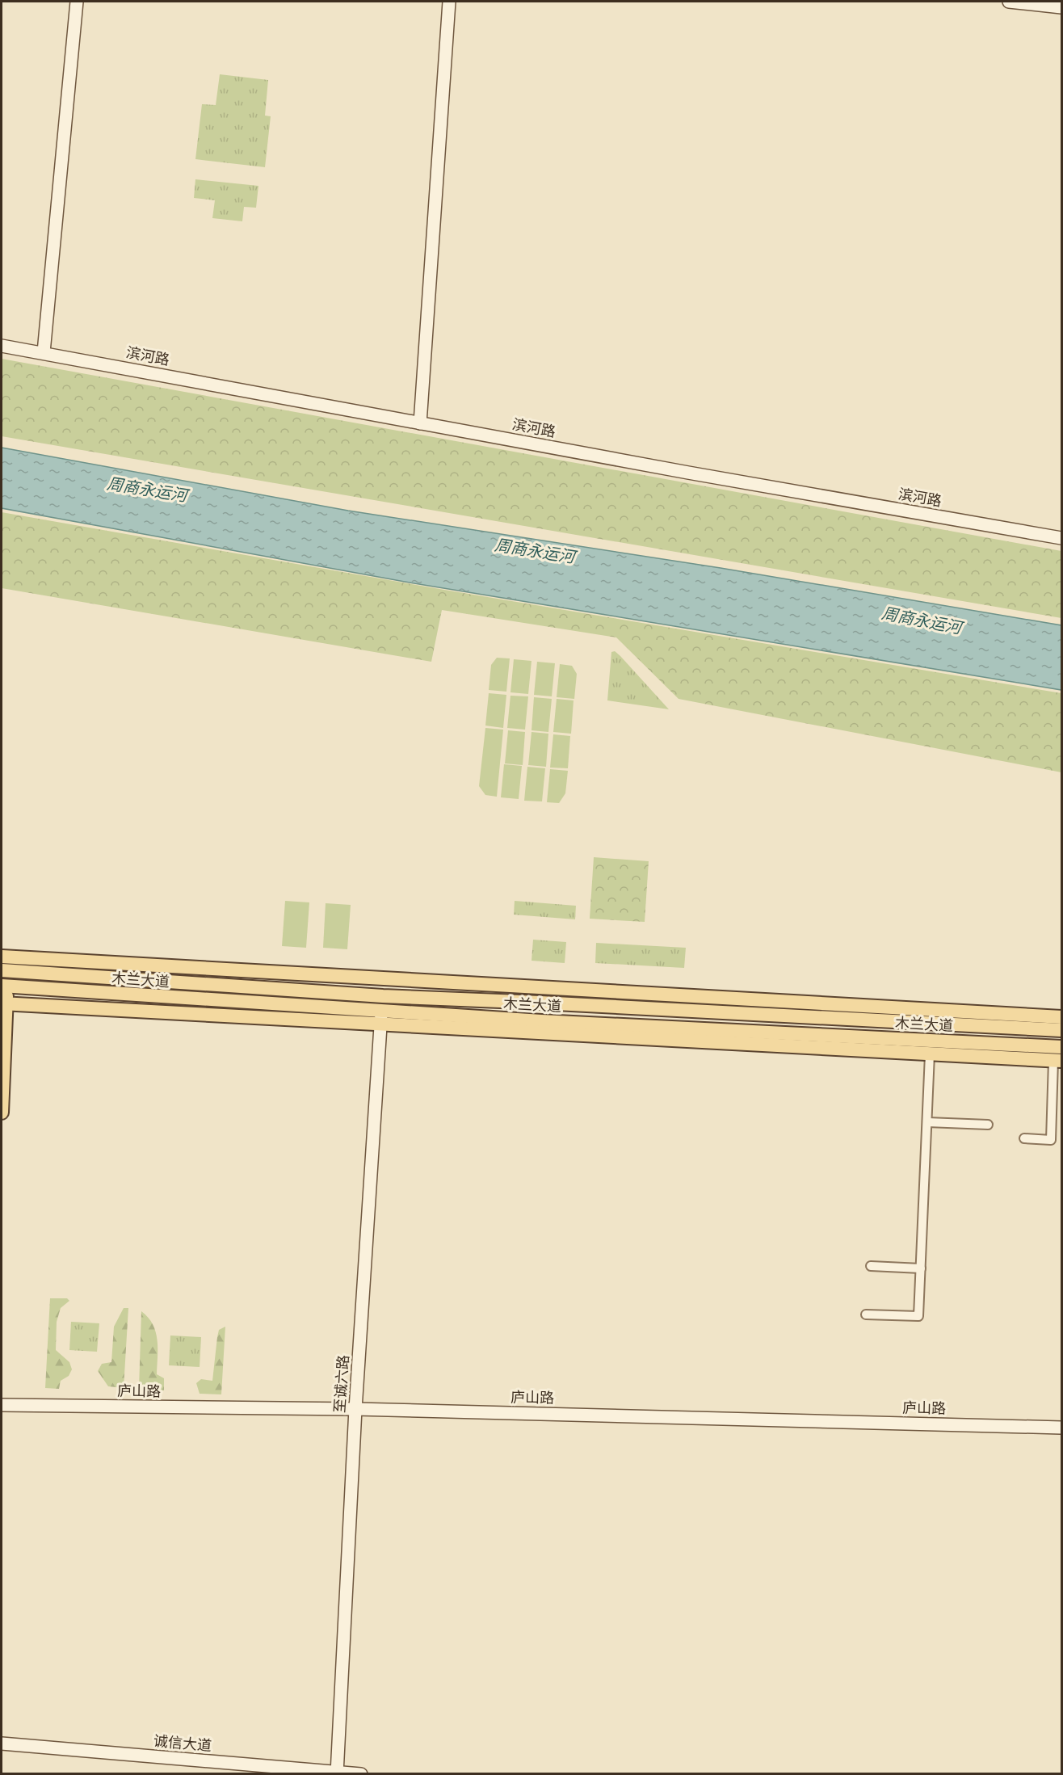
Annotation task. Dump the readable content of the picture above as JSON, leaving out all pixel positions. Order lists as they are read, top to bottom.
{
  "streets": {
    "main road": ["木兰大道"],
    "street": [
      "滨河路",
      "至诚六路",
      "庐山路",
      "诚信大道"
    ]
  },
  "crossings": [
    ["木兰大道", "至诚六路"],
    ["至诚六路", "庐山路"],
    ["至诚六路", "诚信大道"]
  ],
  "water": ["周商永运河"]
}
